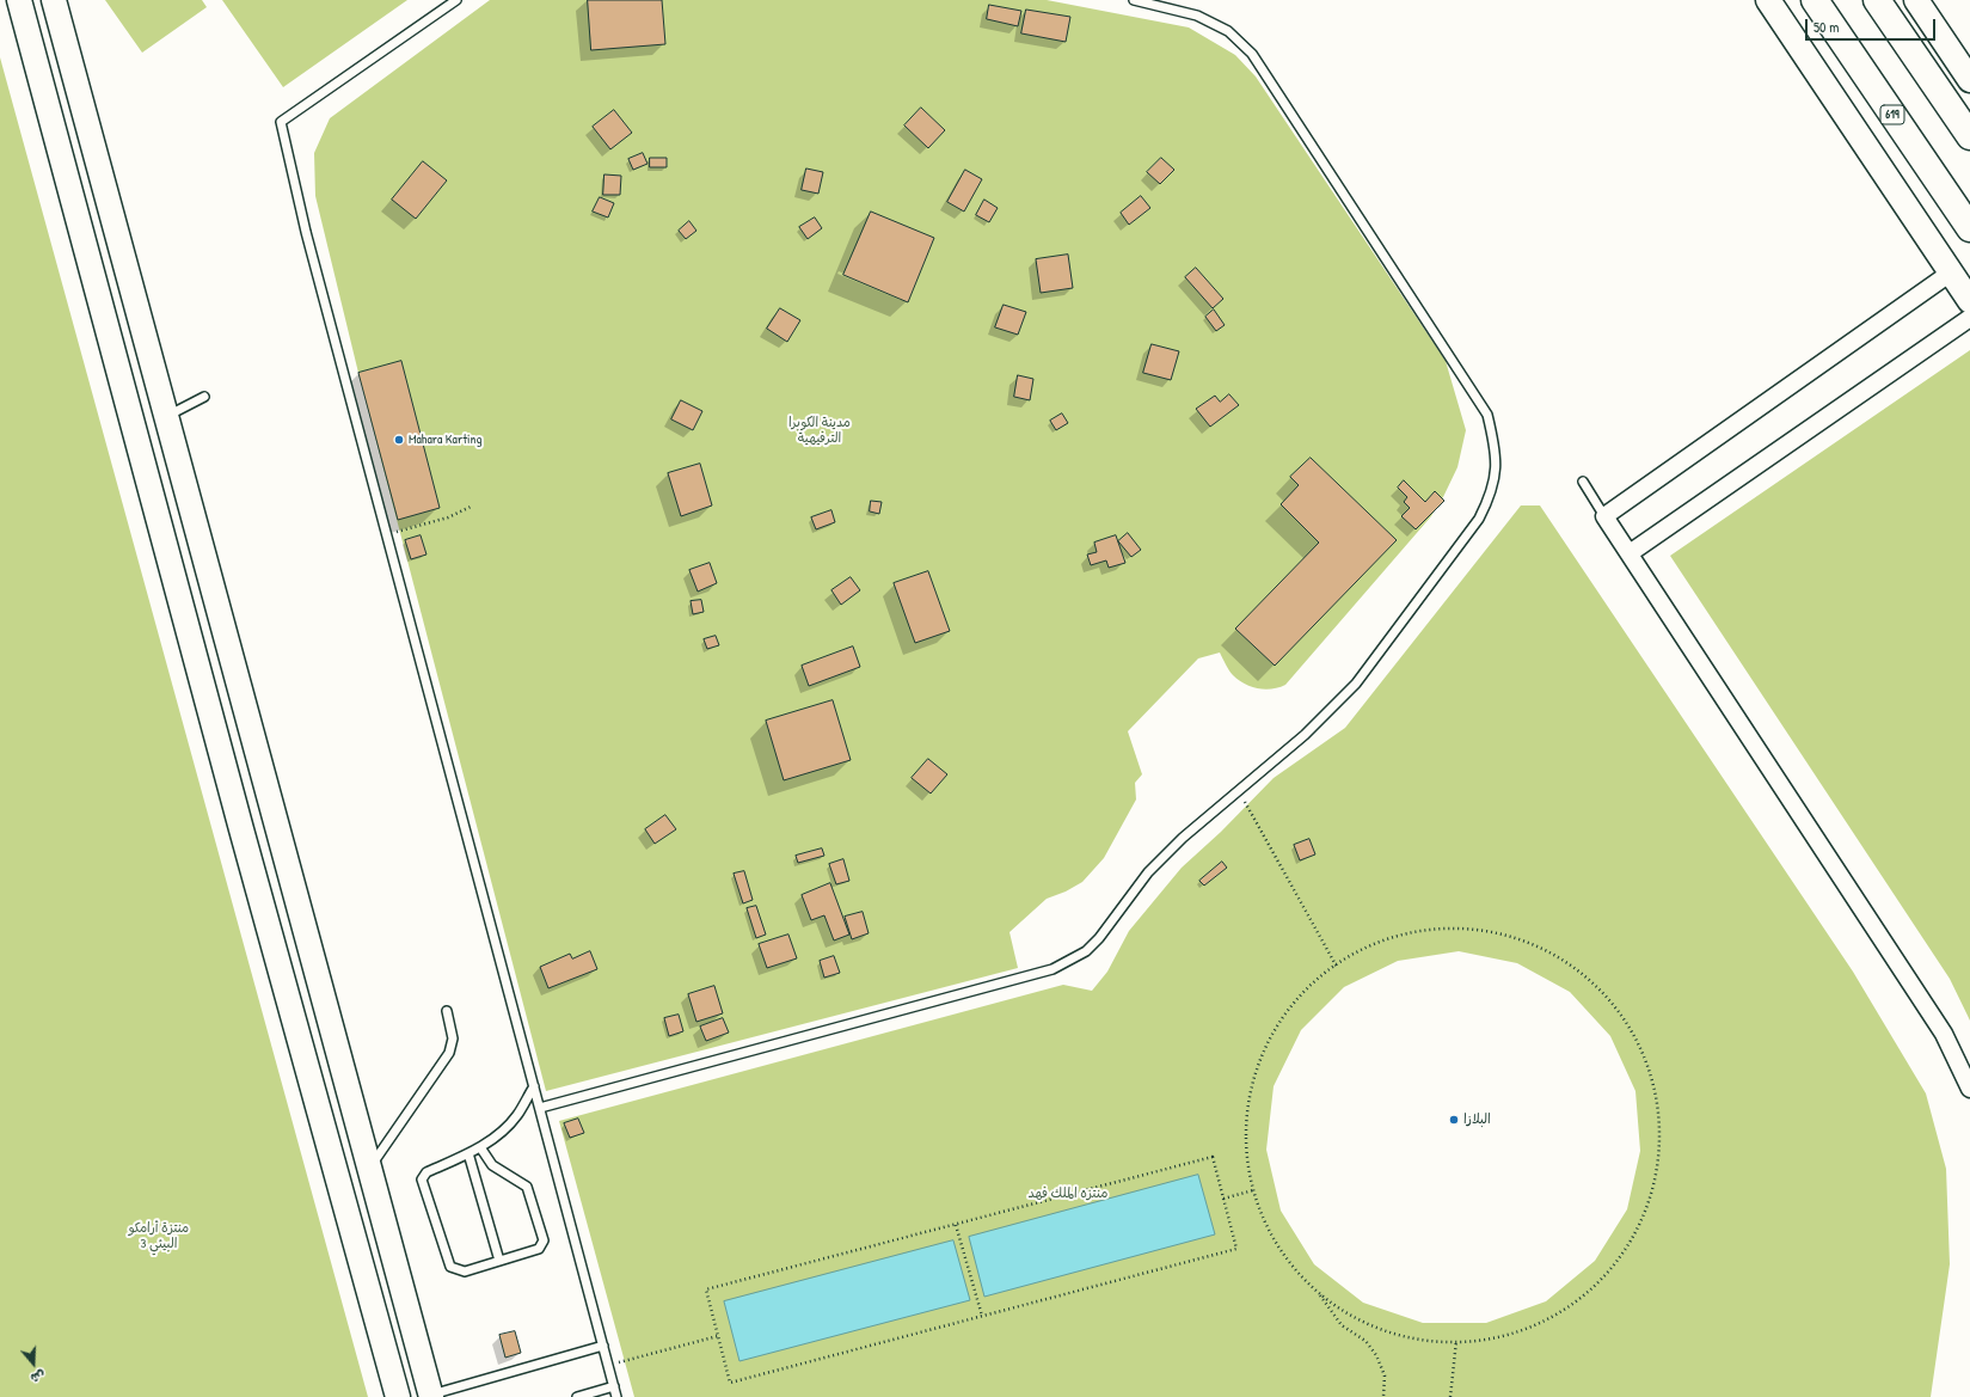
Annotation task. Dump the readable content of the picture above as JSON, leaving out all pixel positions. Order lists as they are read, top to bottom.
{
  "streets": {
    "highway": ["619"]
  },
  "parks": ["مدينة الكوبرا الترفيهية", "منتزه الملك فهد", "منتزة أرامكو البيئي 3"],
  "places": ["Mahara Karting", "البلازا"],
  "scale_bar": "50 m",
  "north": "bottom"
}
